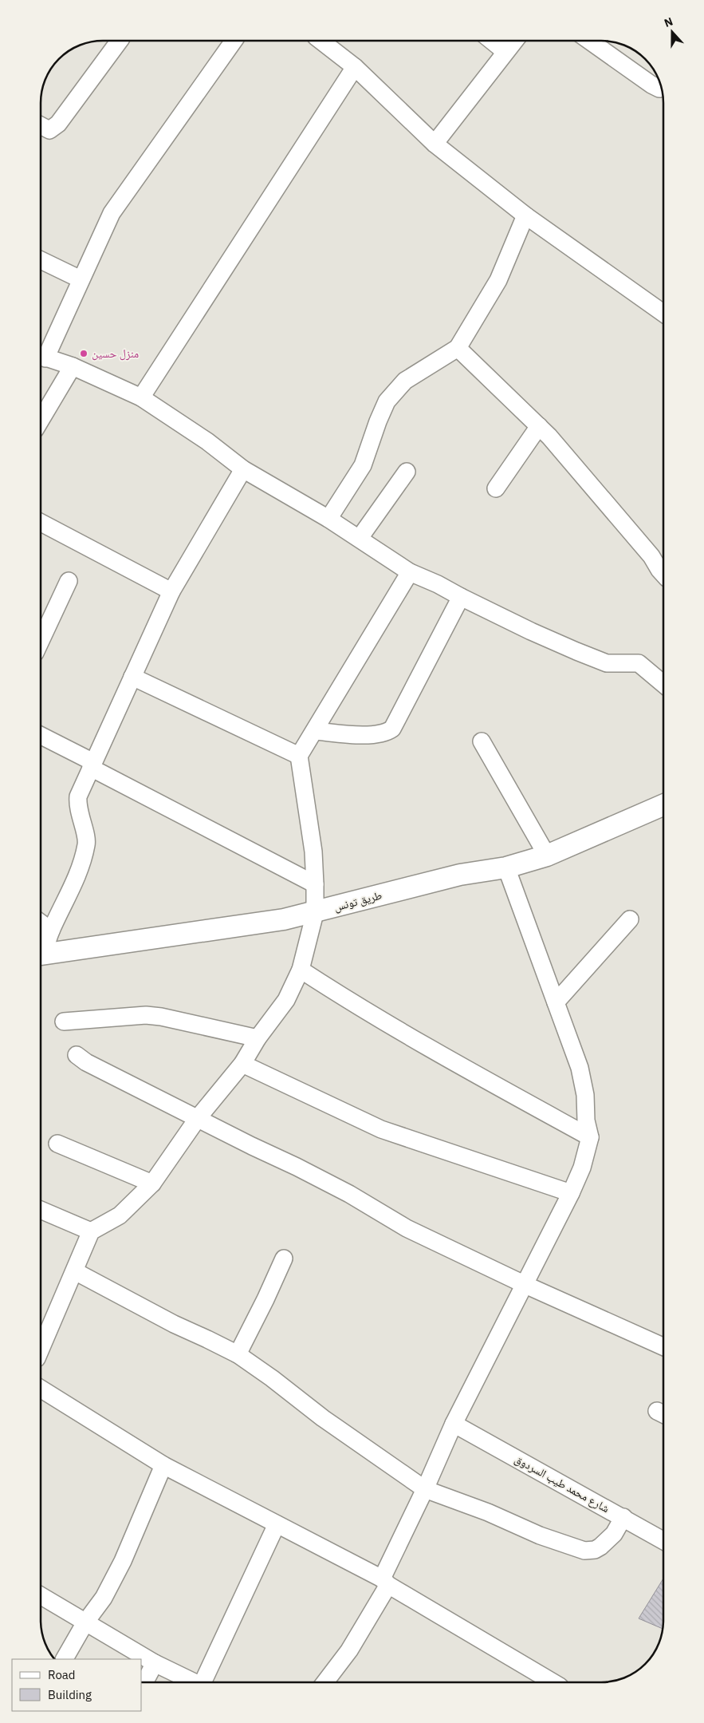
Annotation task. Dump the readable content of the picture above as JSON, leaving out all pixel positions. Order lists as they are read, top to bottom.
{
  "streets": {
    "main road": ["طريق تونس"],
    "street": ["شارع محمد طيب السردوق"]
  },
  "places": ["منزل حسين"],
  "legend": ["Road", "Building"],
  "north": "top"
}
